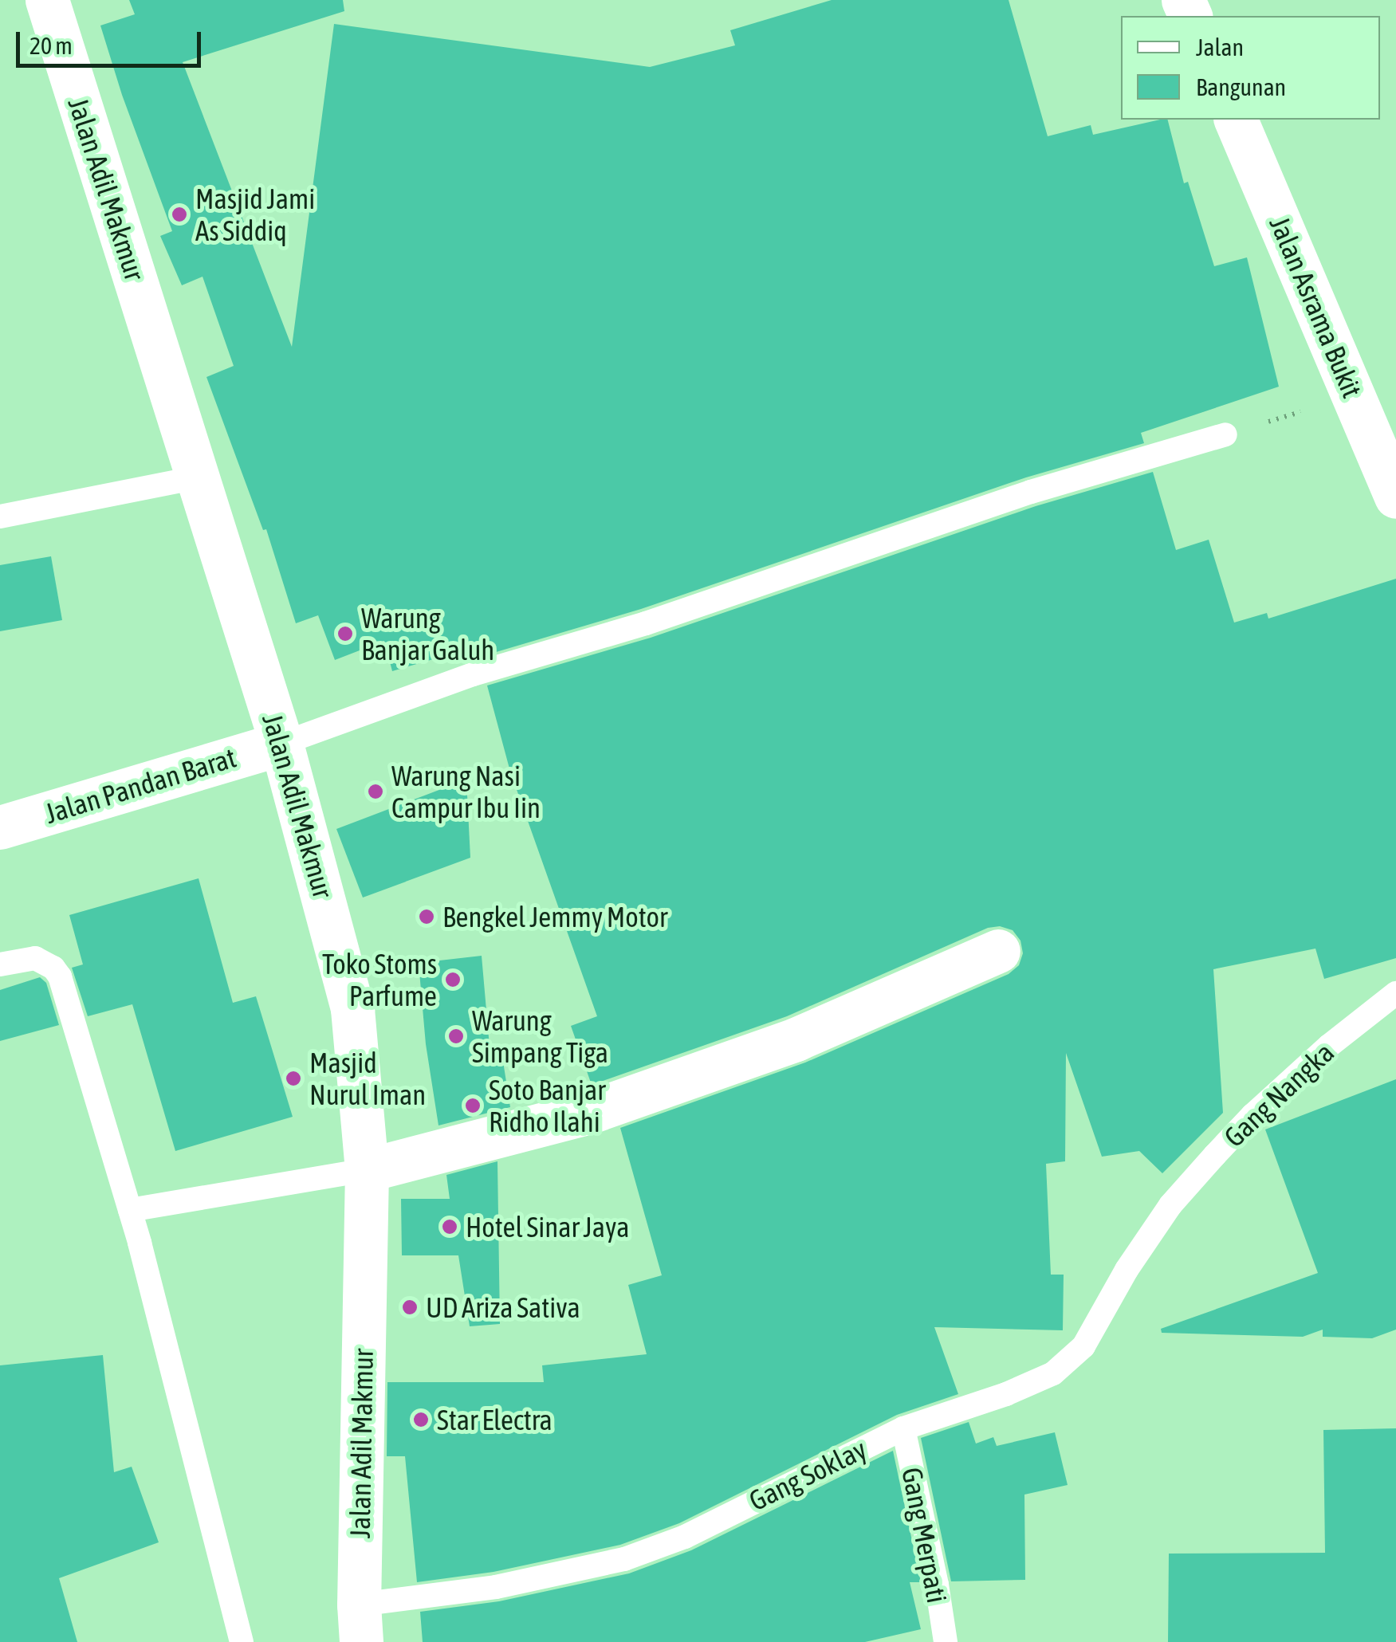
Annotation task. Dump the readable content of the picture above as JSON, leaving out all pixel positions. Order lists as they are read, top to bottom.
{
  "streets": {
    "street": ["Jalan Adil Makmur", "Jalan Asrama Bukit", "Jalan Pandan Barat"],
    "lane": ["Gang Nangka", "Gang Soklay", "Gang Merpati"]
  },
  "crossings": [
    ["Jalan Adil Makmur", "Jalan Pandan Barat"],
    ["Jalan Adil Makmur", "Gang Soklay"],
    ["Gang Nangka", "Gang Soklay"],
    ["Gang Soklay", "Gang Merpati"]
  ],
  "places": [
    "Masjid Jami As Siddiq",
    "Warung Banjar Galuh",
    "Warung Nasi Campur Ibu Iin",
    "Bengkel Jemmy Motor",
    "Toko Stoms Parfume",
    "Warung Simpang Tiga",
    "Masjid Nurul Iman",
    "Soto Banjar Ridho Ilahi",
    "Hotel Sinar Jaya",
    "UD Ariza Sativa",
    "Star Electra"
  ],
  "legend": ["Jalan", "Bangunan"],
  "scale_bar": "20 m"
}
